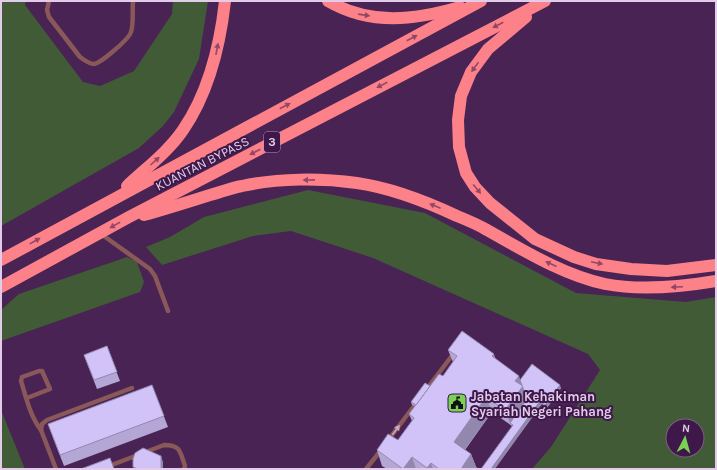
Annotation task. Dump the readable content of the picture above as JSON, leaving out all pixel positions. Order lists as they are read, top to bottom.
{
  "streets": {
    "highway": ["3", "KUANTAN BYPASS"]
  },
  "places": {
    "public building": ["Jabatan Kehakiman Syariah Negeri Pahang"]
  },
  "north": "top"
}
